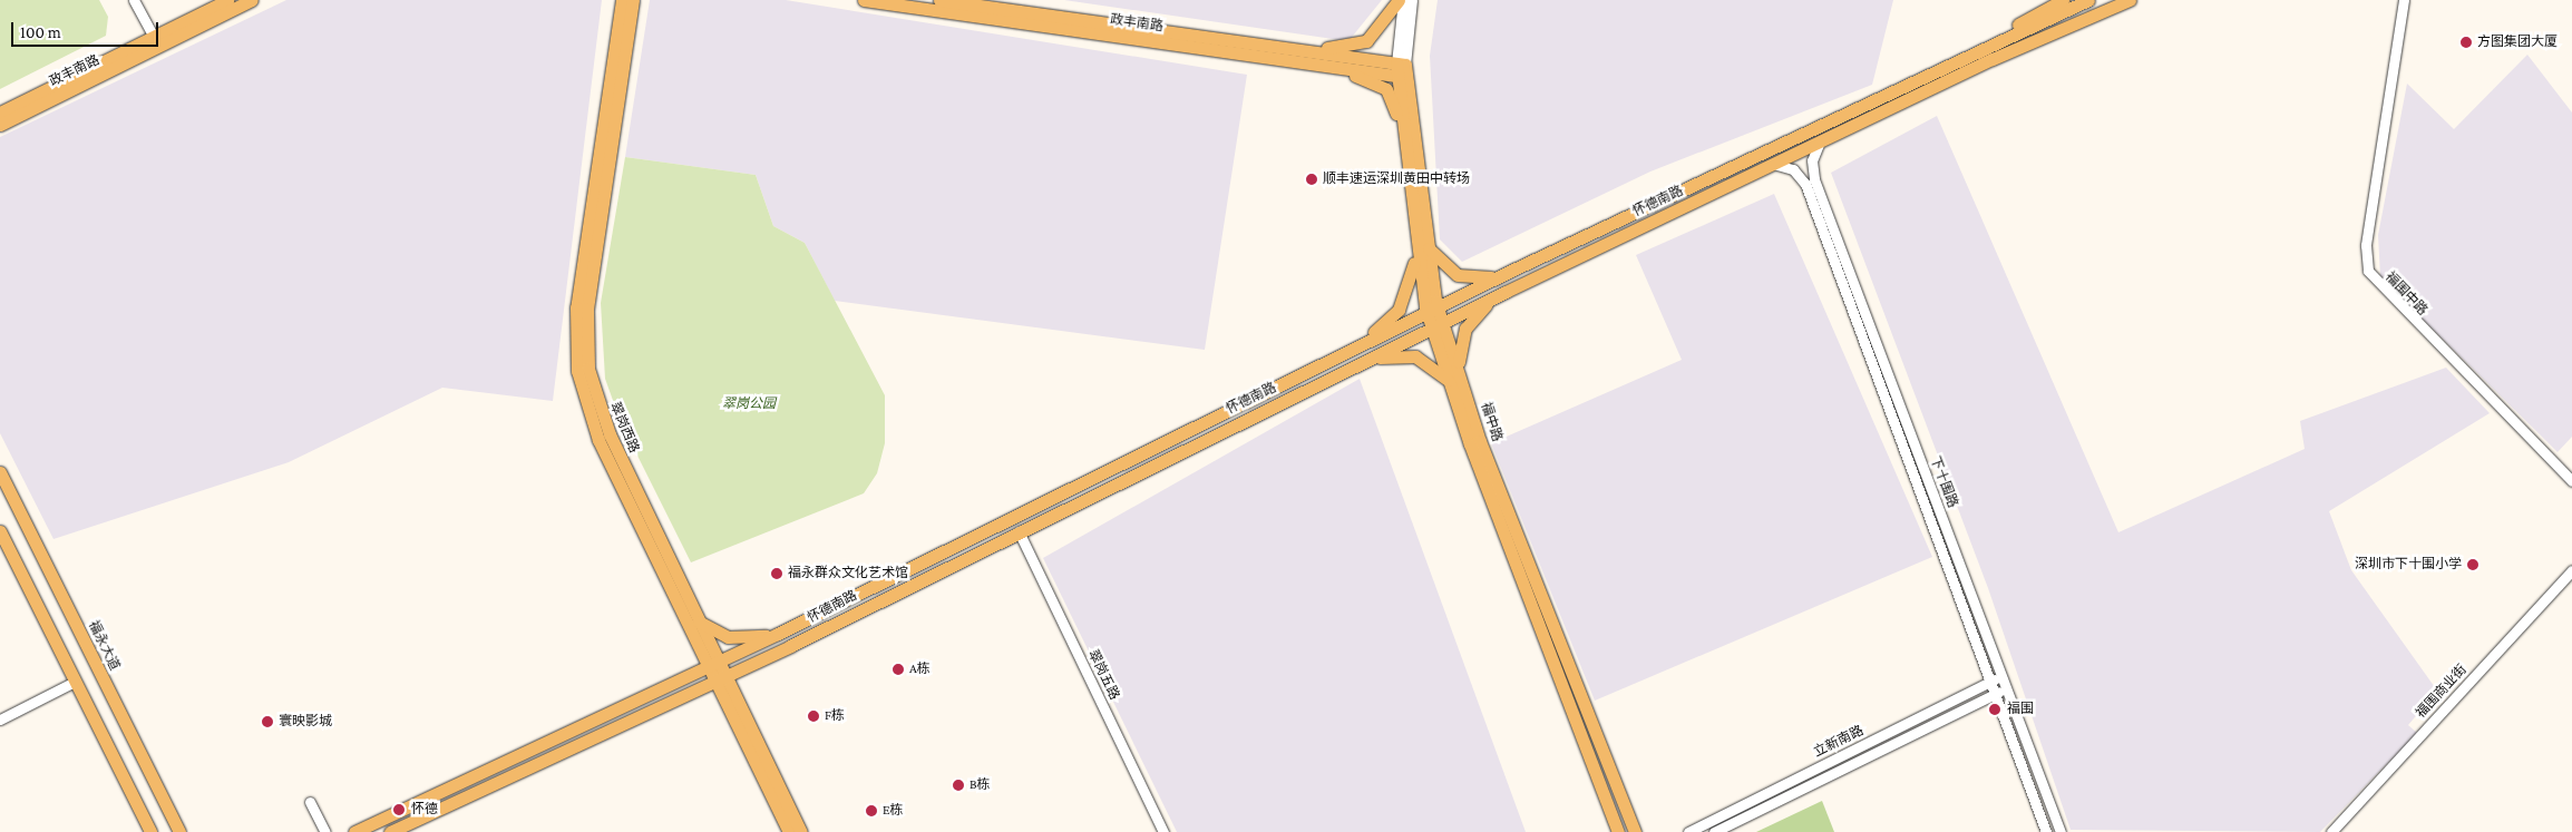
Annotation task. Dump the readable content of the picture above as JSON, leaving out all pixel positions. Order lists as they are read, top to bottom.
{
  "streets": {
    "main road": [
      "政丰南路",
      "怀德南路",
      "福中路",
      "翠岗西路",
      "福永大道"
    ],
    "street": [
      "福围中路",
      "下十围路",
      "翠岗五路",
      "福围商业街",
      "立新南路"
    ]
  },
  "crossings": [
    ["政丰南路", "福中路"],
    ["怀德南路", "福中路"],
    ["怀德南路", "翠岗西路"],
    ["怀德南路", "下十围路"],
    ["怀德南路", "翠岗五路"],
    ["下十围路", "立新南路"]
  ],
  "parks": ["翠岗公园"],
  "places": [
    "方图集团大厦",
    "顺丰速运深圳黄田中转场",
    "深圳市下十围小学",
    "福永群众文化艺术馆",
    "A栋",
    "福围",
    "F栋",
    "寰映影城",
    "B栋",
    "怀德",
    "E栋"
  ],
  "scale_bar": "100 m"
}
